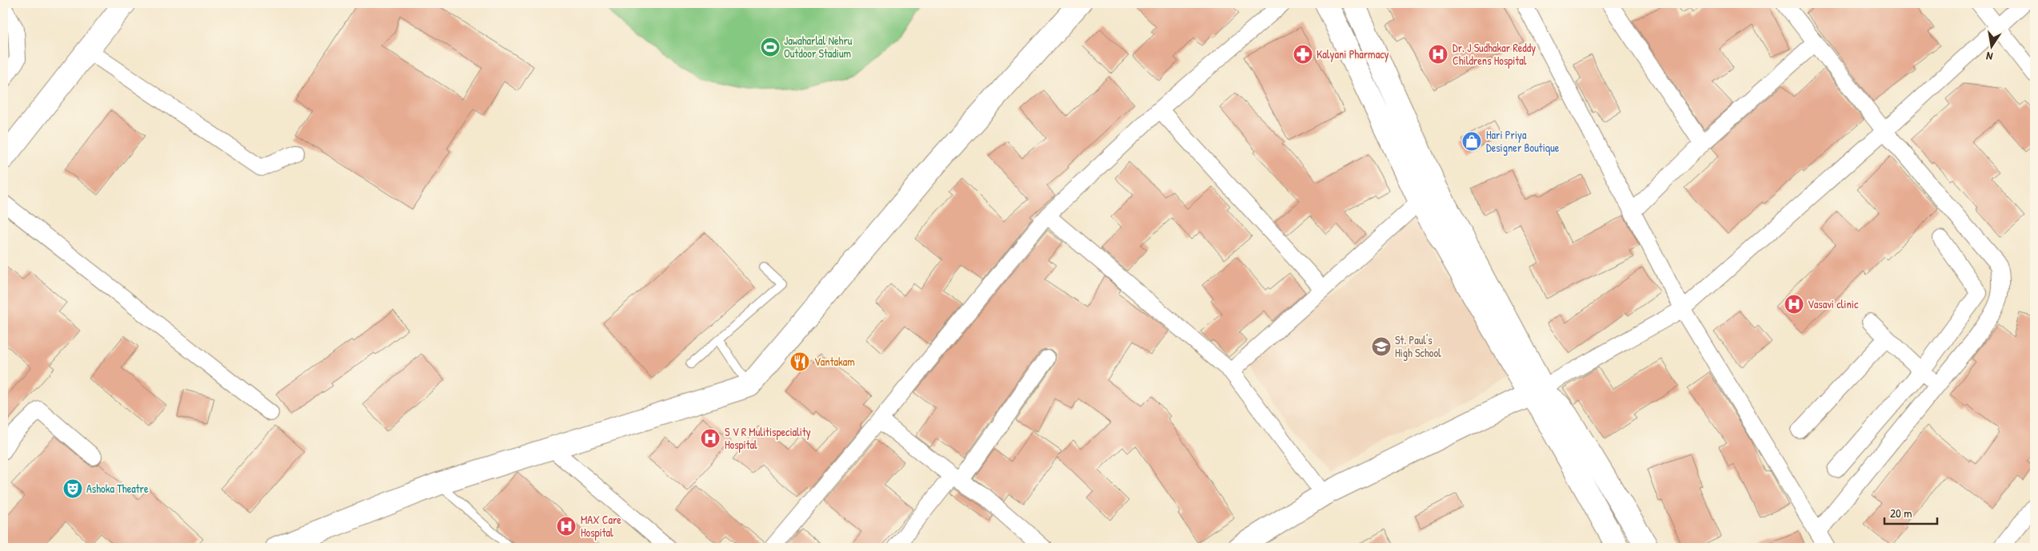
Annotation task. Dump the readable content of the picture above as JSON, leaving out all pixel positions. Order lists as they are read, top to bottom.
{
  "places": {
    "sports": ["Jawaharlal Nehru Outdoor Stadium"],
    "pharmacy": ["Kalyani Pharmacy"],
    "hospital": [
      "Dr. J Sudhakar Reddy Childrens Hospital",
      "Vasavi clinic",
      "S V R Mulitispeciality Hospital",
      "MAX Care Hospital"
    ],
    "shop": ["Hari Priya Designer Boutique"],
    "school or university": ["St. Paul's High School"],
    "restaurant": ["Vantakam"],
    "theatre": ["Ashoka Theatre"]
  },
  "scale_bar": "20 m",
  "north": "bottom"
}
